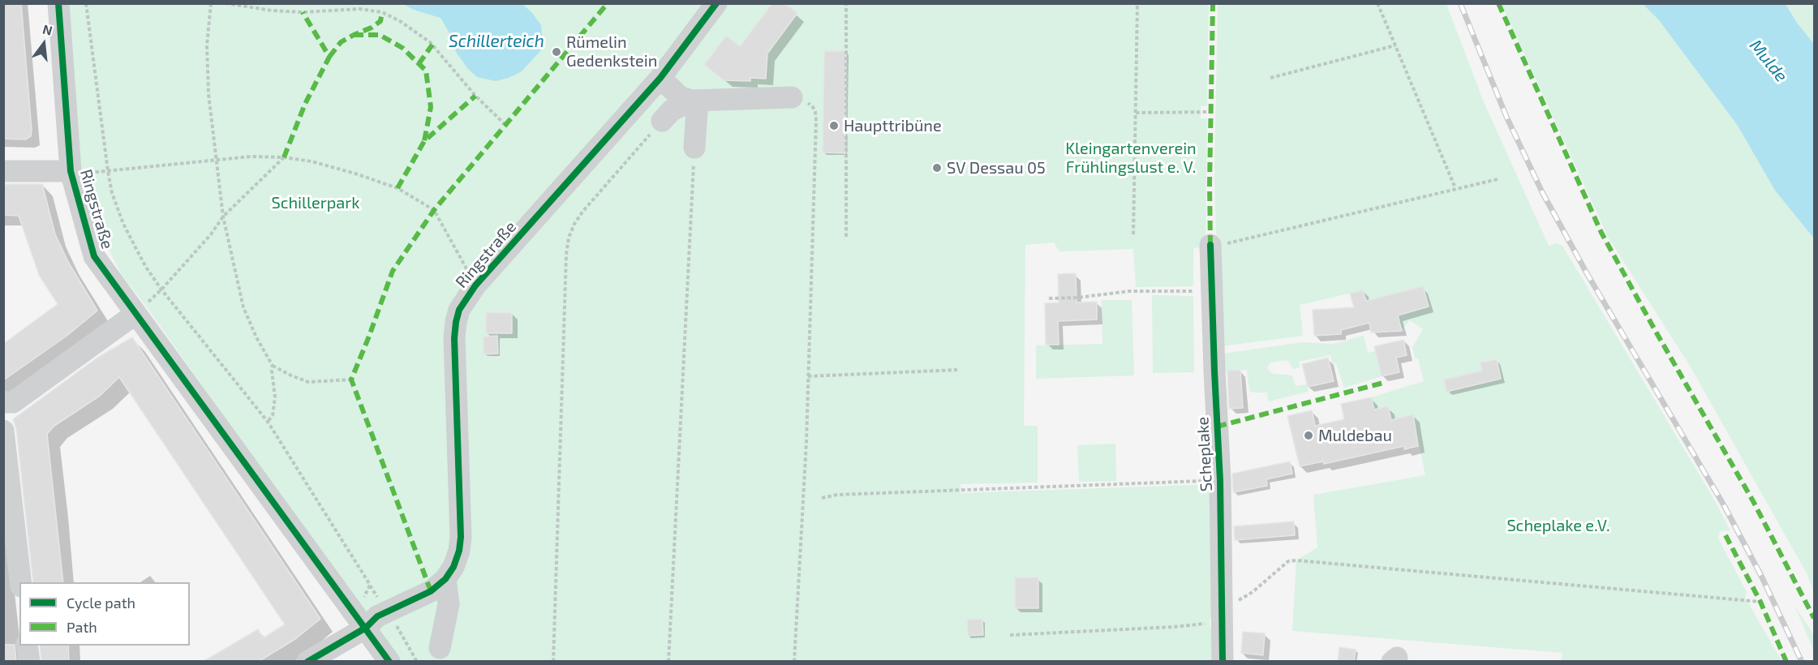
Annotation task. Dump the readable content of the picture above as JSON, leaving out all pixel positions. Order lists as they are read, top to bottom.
{
  "streets": {
    "street": ["Ringstraße", "Scheplake"]
  },
  "water": ["Schillerteich", "Mulde"],
  "parks": ["Kleingartenverein Frühlingslust e. V.", "Schillerpark", "Scheplake e.V."],
  "places": [
    "Rümelin Gedenkstein",
    "Haupttribüne",
    "SV Dessau 05",
    "Muldebau"
  ],
  "legend": ["Cycle path", "Path"],
  "north": "top"
}
